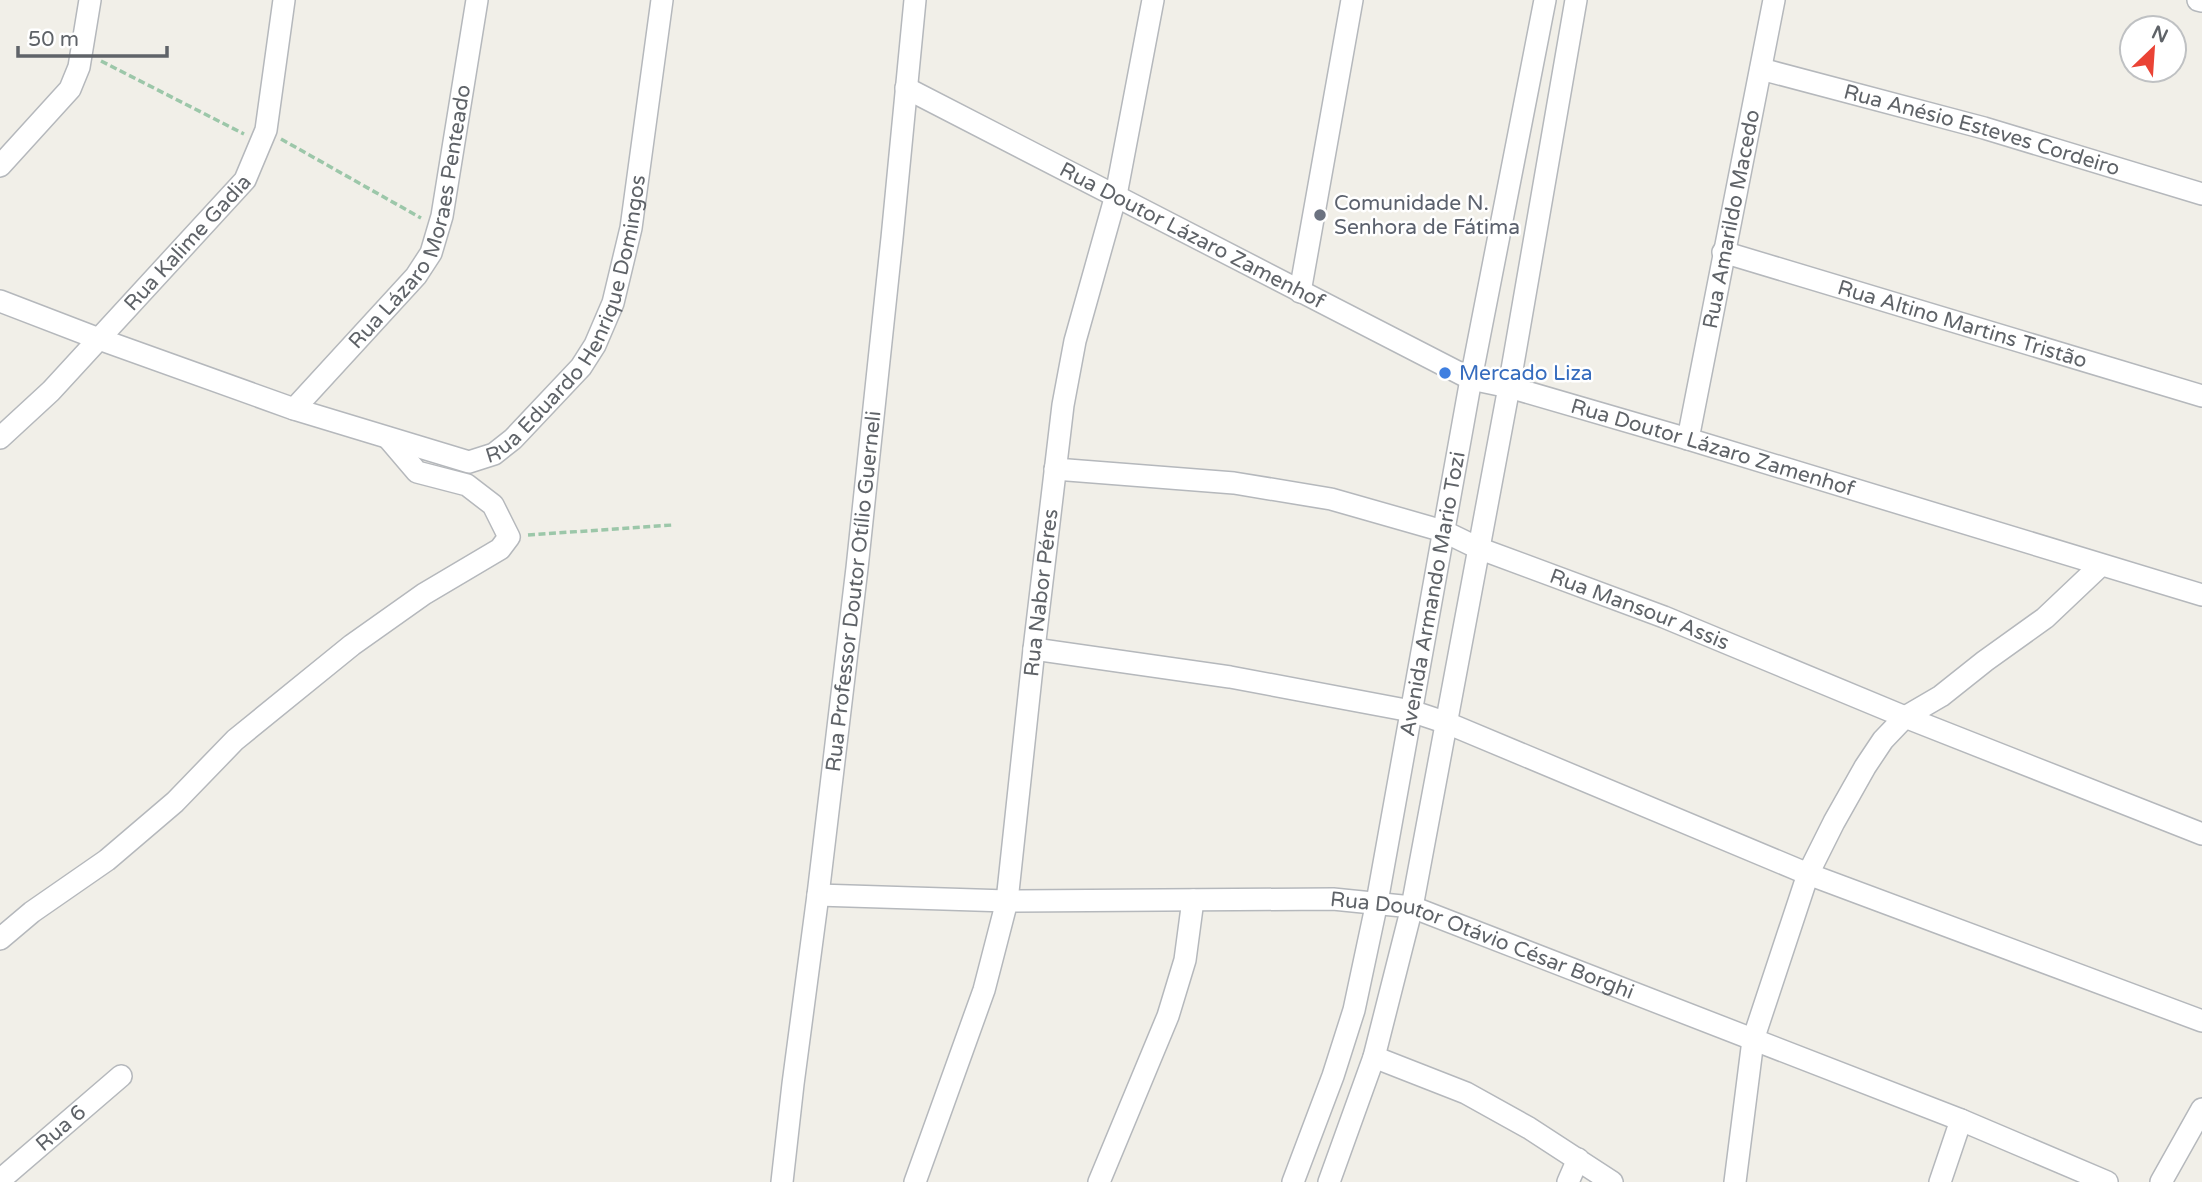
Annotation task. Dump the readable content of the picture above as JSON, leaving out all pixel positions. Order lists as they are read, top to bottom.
{
  "streets": {
    "street": [
      "Rua Anésio Esteves Cordeiro",
      "Rua Lázaro Moraes Penteado",
      "Rua Amarildo Macedo",
      "Rua Doutor Lázaro Zamenhof",
      "Rua Kalime Gadia",
      "Rua Eduardo Henrique Domingos",
      "Rua Altino Martins Tristão",
      "Rua Professor Doutor Otílio Guerneli",
      "Rua Nabor Péres",
      "Avenida Armando Mario Tozi",
      "Rua Mansour Assis",
      "Rua Doutor Otávio César Borghi",
      "Rua 6"
    ]
  },
  "crossings": [
    ["Rua Anésio Esteves Cordeiro", "Rua Amarildo Macedo"],
    ["Rua Lázaro Moraes Penteado", "Rua Eduardo Henrique Domingos"],
    ["Rua Amarildo Macedo", "Rua Doutor Lázaro Zamenhof"],
    ["Rua Amarildo Macedo", "Rua Altino Martins Tristão"],
    ["Rua Doutor Lázaro Zamenhof", "Rua Professor Doutor Otílio Guerneli"],
    ["Rua Doutor Lázaro Zamenhof", "Rua Nabor Péres"],
    ["Rua Doutor Lázaro Zamenhof", "Avenida Armando Mario Tozi"],
    ["Rua Kalime Gadia", "Rua Eduardo Henrique Domingos"],
    ["Rua Professor Doutor Otílio Guerneli", "Rua Doutor Otávio César Borghi"],
    ["Rua Nabor Péres", "Rua Mansour Assis"],
    ["Rua Nabor Péres", "Rua Doutor Otávio César Borghi"],
    ["Avenida Armando Mario Tozi", "Rua Mansour Assis"],
    ["Avenida Armando Mario Tozi", "Rua Doutor Otávio César Borghi"]
  ],
  "places": ["Comunidade N. Senhora de Fátima", "Mercado Liza"],
  "scale_bar": "50 m",
  "north": "top right"
}
